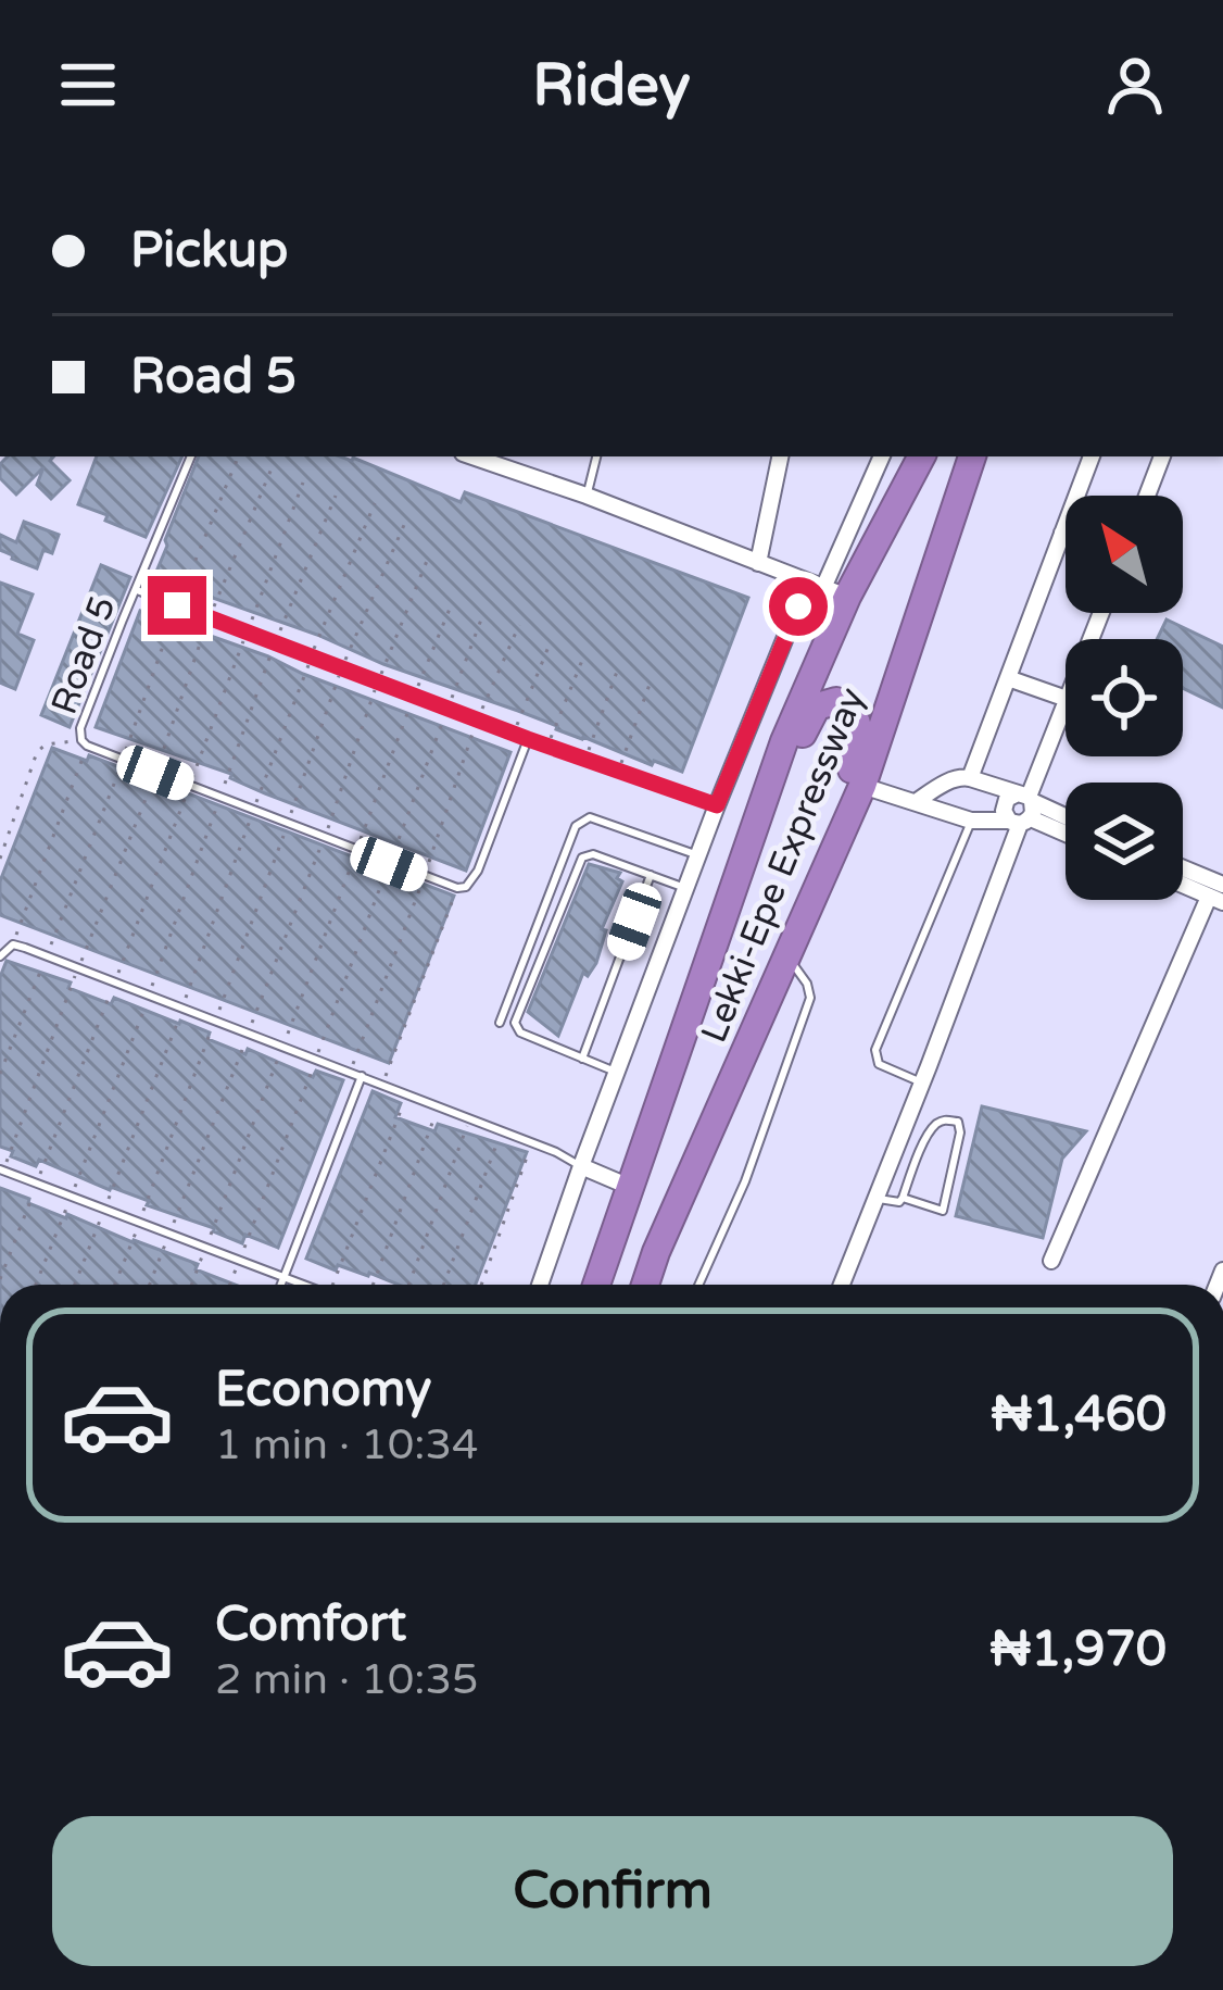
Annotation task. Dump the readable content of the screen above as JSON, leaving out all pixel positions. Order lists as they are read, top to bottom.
{
  "streets": {
    "highway": ["Lekki-Epe Expressway"],
    "lane": ["Road 5"]
  },
  "north": "top left",
  "page": {
    "header": "Ridey",
    "banner": ["Pickup", "Road 5"],
    "list": [
      {
        "name": "Economy",
        "note": "1 min · 10:34",
        "value": "₦1,460"
      },
      {
        "name": "Comfort",
        "note": "2 min · 10:35",
        "value": "₦1,970"
      }
    ],
    "buttons": "Confirm"
  }
}
